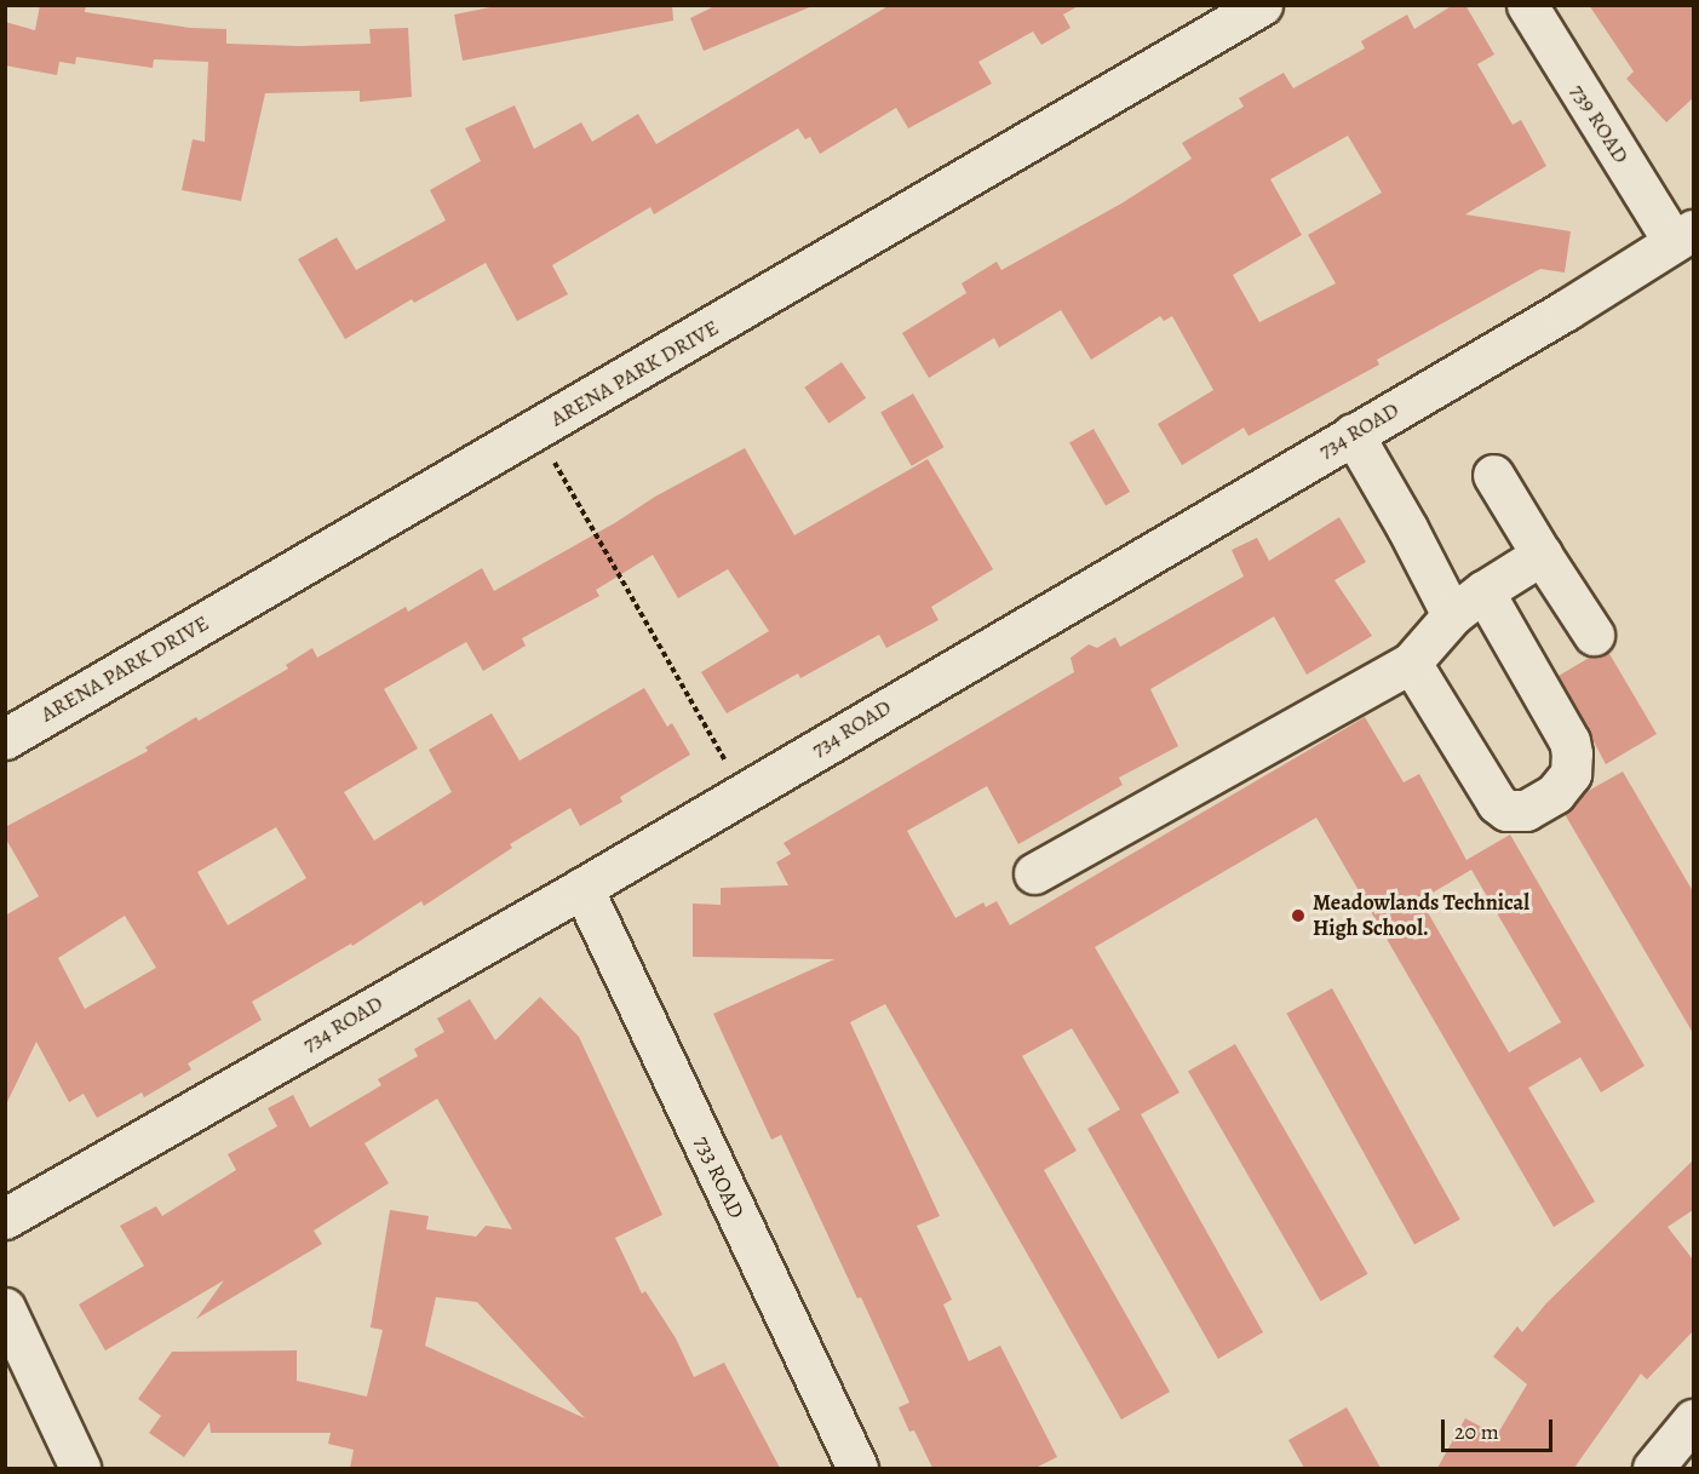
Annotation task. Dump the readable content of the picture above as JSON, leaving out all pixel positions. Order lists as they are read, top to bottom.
{
  "streets": {
    "street": [
      "739 ROAD",
      "ARENA PARK DRIVE",
      "734 ROAD",
      "733 ROAD"
    ]
  },
  "crossings": [
    ["739 ROAD", "734 ROAD"],
    ["734 ROAD", "733 ROAD"]
  ],
  "places": ["Meadowlands Technical High School."],
  "scale_bar": "20 m"
}
